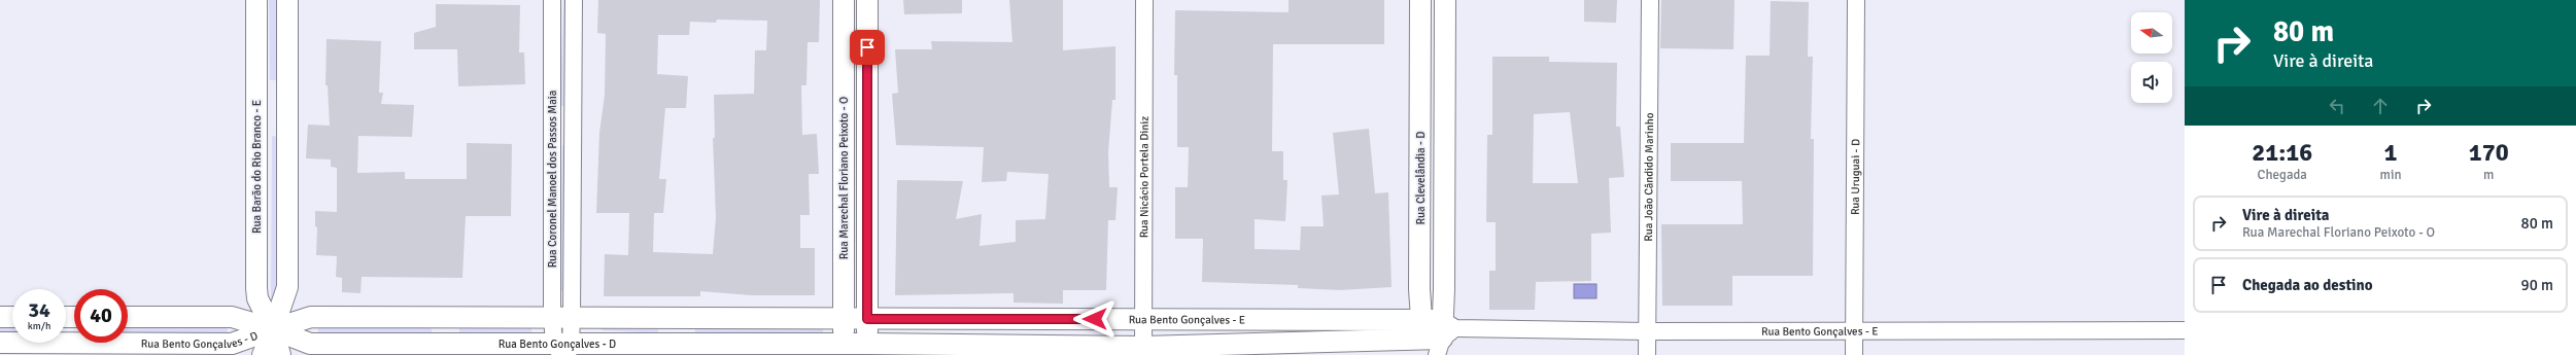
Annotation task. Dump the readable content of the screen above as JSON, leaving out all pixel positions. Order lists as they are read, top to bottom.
{
  "streets": {
    "street": [
      "Rua Barão do Rio Branco - E",
      "Rua Nicácio Portela Diniz",
      "Rua Uruguai - D",
      "Rua Marechal Floriano Peixoto - O",
      "Rua Clevelândia - D",
      "Rua João Cândido Marinho",
      "Rua Coronel Manoel dos Passos Maia",
      "Rua Bento Gonçalves - E",
      "Rua Bento Gonçalves - D"
    ]
  },
  "crossings": [
    ["Rua Barão do Rio Branco - E", "Rua Bento Gonçalves - D"],
    ["Rua Nicácio Portela Diniz", "Rua Bento Gonçalves - E"],
    ["Rua Uruguai - D", "Rua Bento Gonçalves - E"],
    ["Rua Marechal Floriano Peixoto - O", "Rua Bento Gonçalves - E"],
    ["Rua Marechal Floriano Peixoto - O", "Rua Bento Gonçalves - D"],
    ["Rua Clevelândia - D", "Rua Bento Gonçalves - E"],
    ["Rua João Cândido Marinho", "Rua Bento Gonçalves - E"],
    ["Rua Coronel Manoel dos Passos Maia", "Rua Bento Gonçalves - D"],
    ["Rua Bento Gonçalves - E", "Rua Bento Gonçalves - D"]
  ],
  "north": "left",
  "page": {
    "turn": ["80 m", "Vire à direita"],
    "eta": [
      "21:16",
      "Chegada",
      "1",
      "min",
      "170",
      "m"
    ],
    "list": [
      {
        "name": "Vire à direita",
        "note": "Rua Marechal Floriano Peixoto - O",
        "value": "80 m"
      },
      {
        "name": "Chegada ao destino",
        "value": "90 m"
      }
    ],
    "speed": "34 km/h",
    "limit": "40"
  }
}
